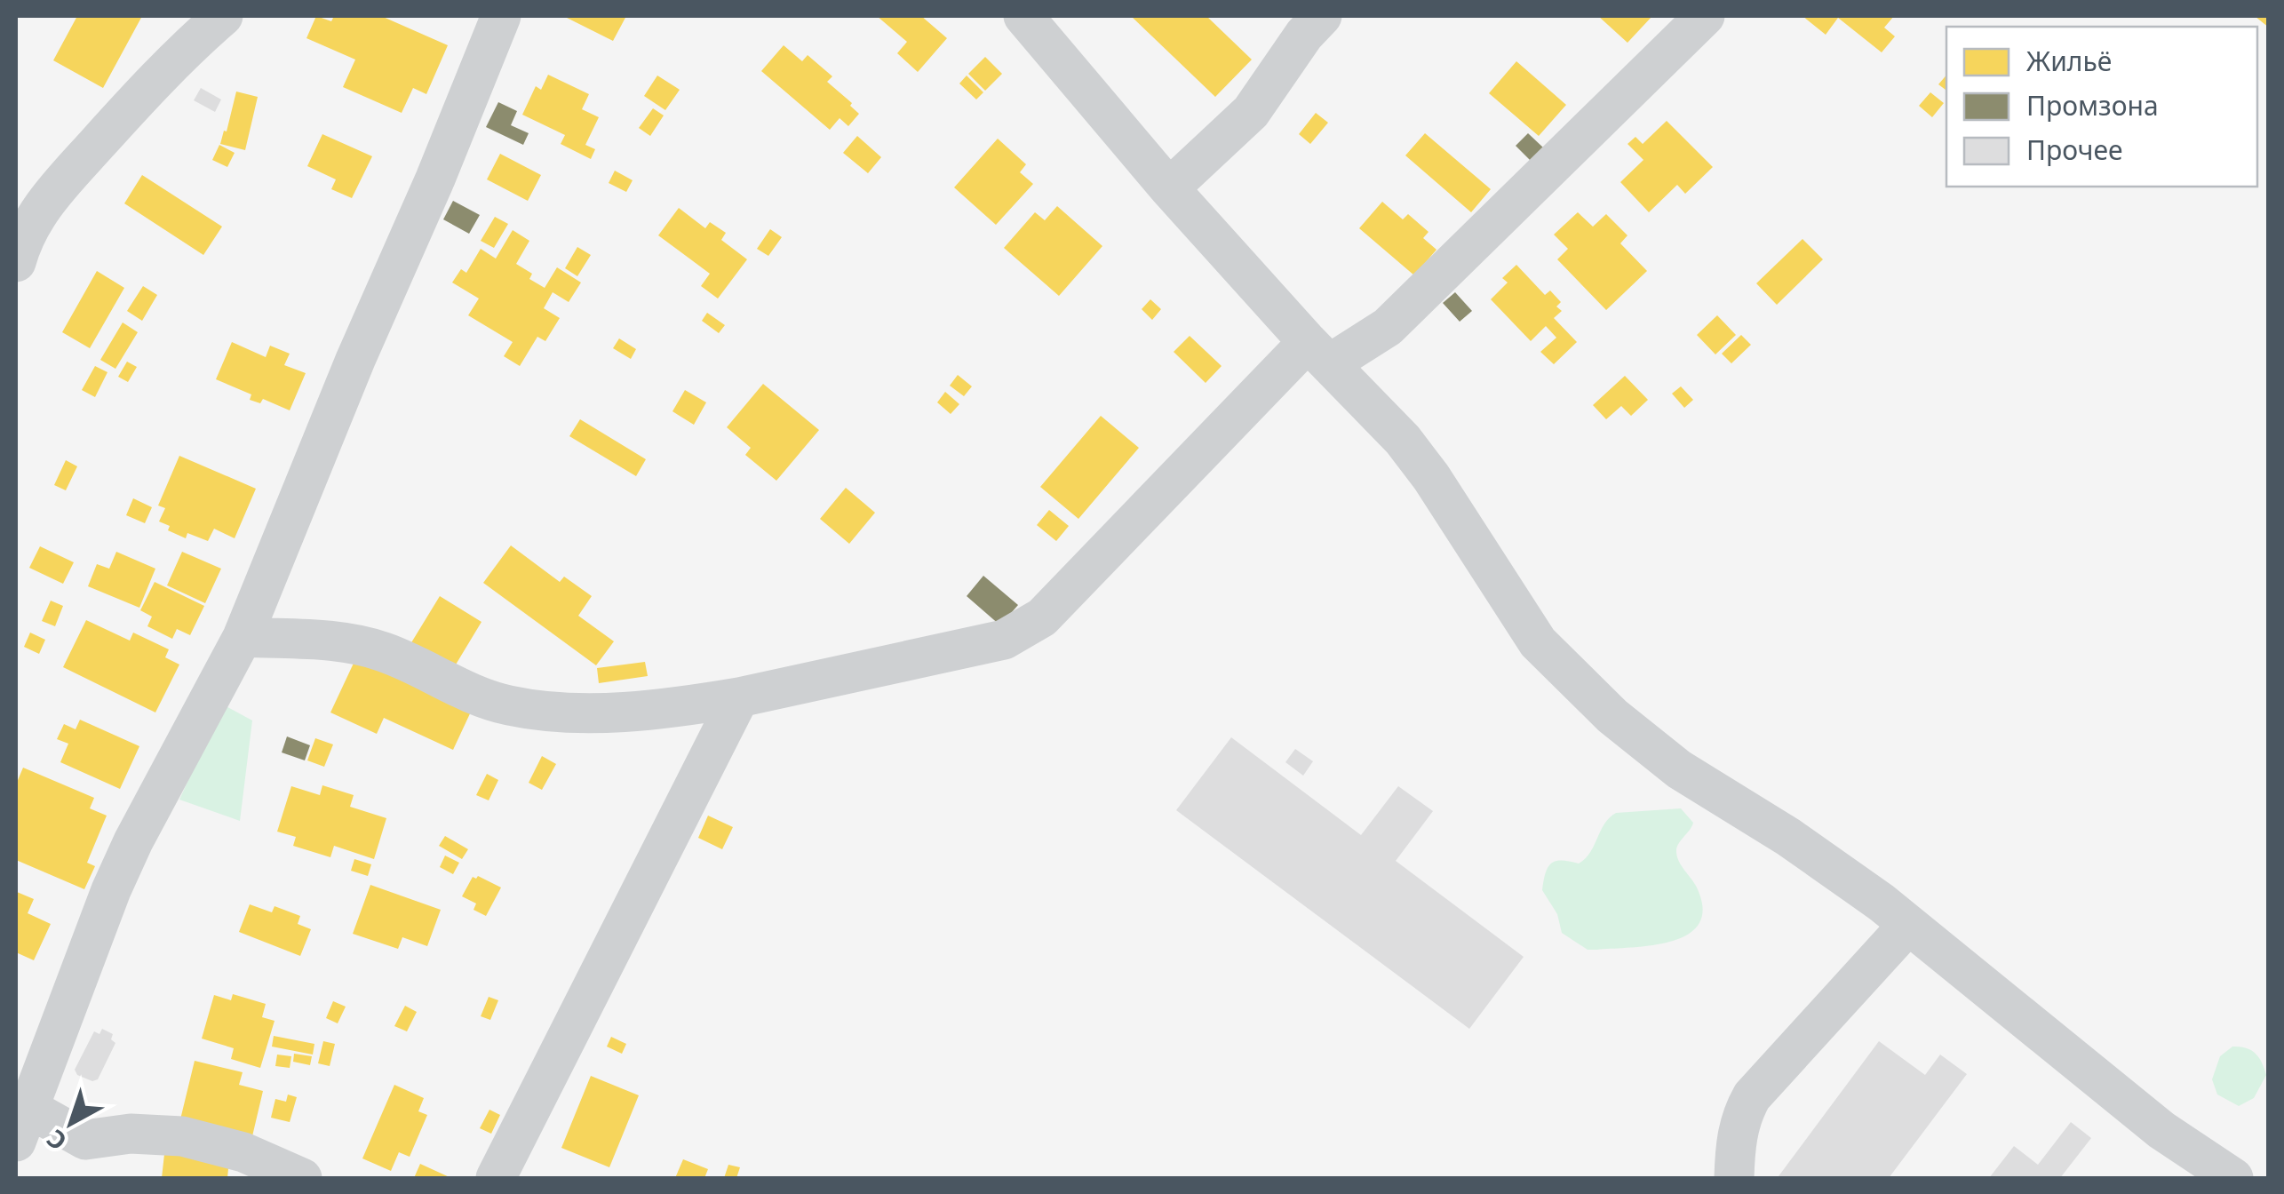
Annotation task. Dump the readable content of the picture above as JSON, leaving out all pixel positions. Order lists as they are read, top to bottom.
{
  "legend": ["Жильё", "Промзона", "Прочее"],
  "north": "bottom left"
}
